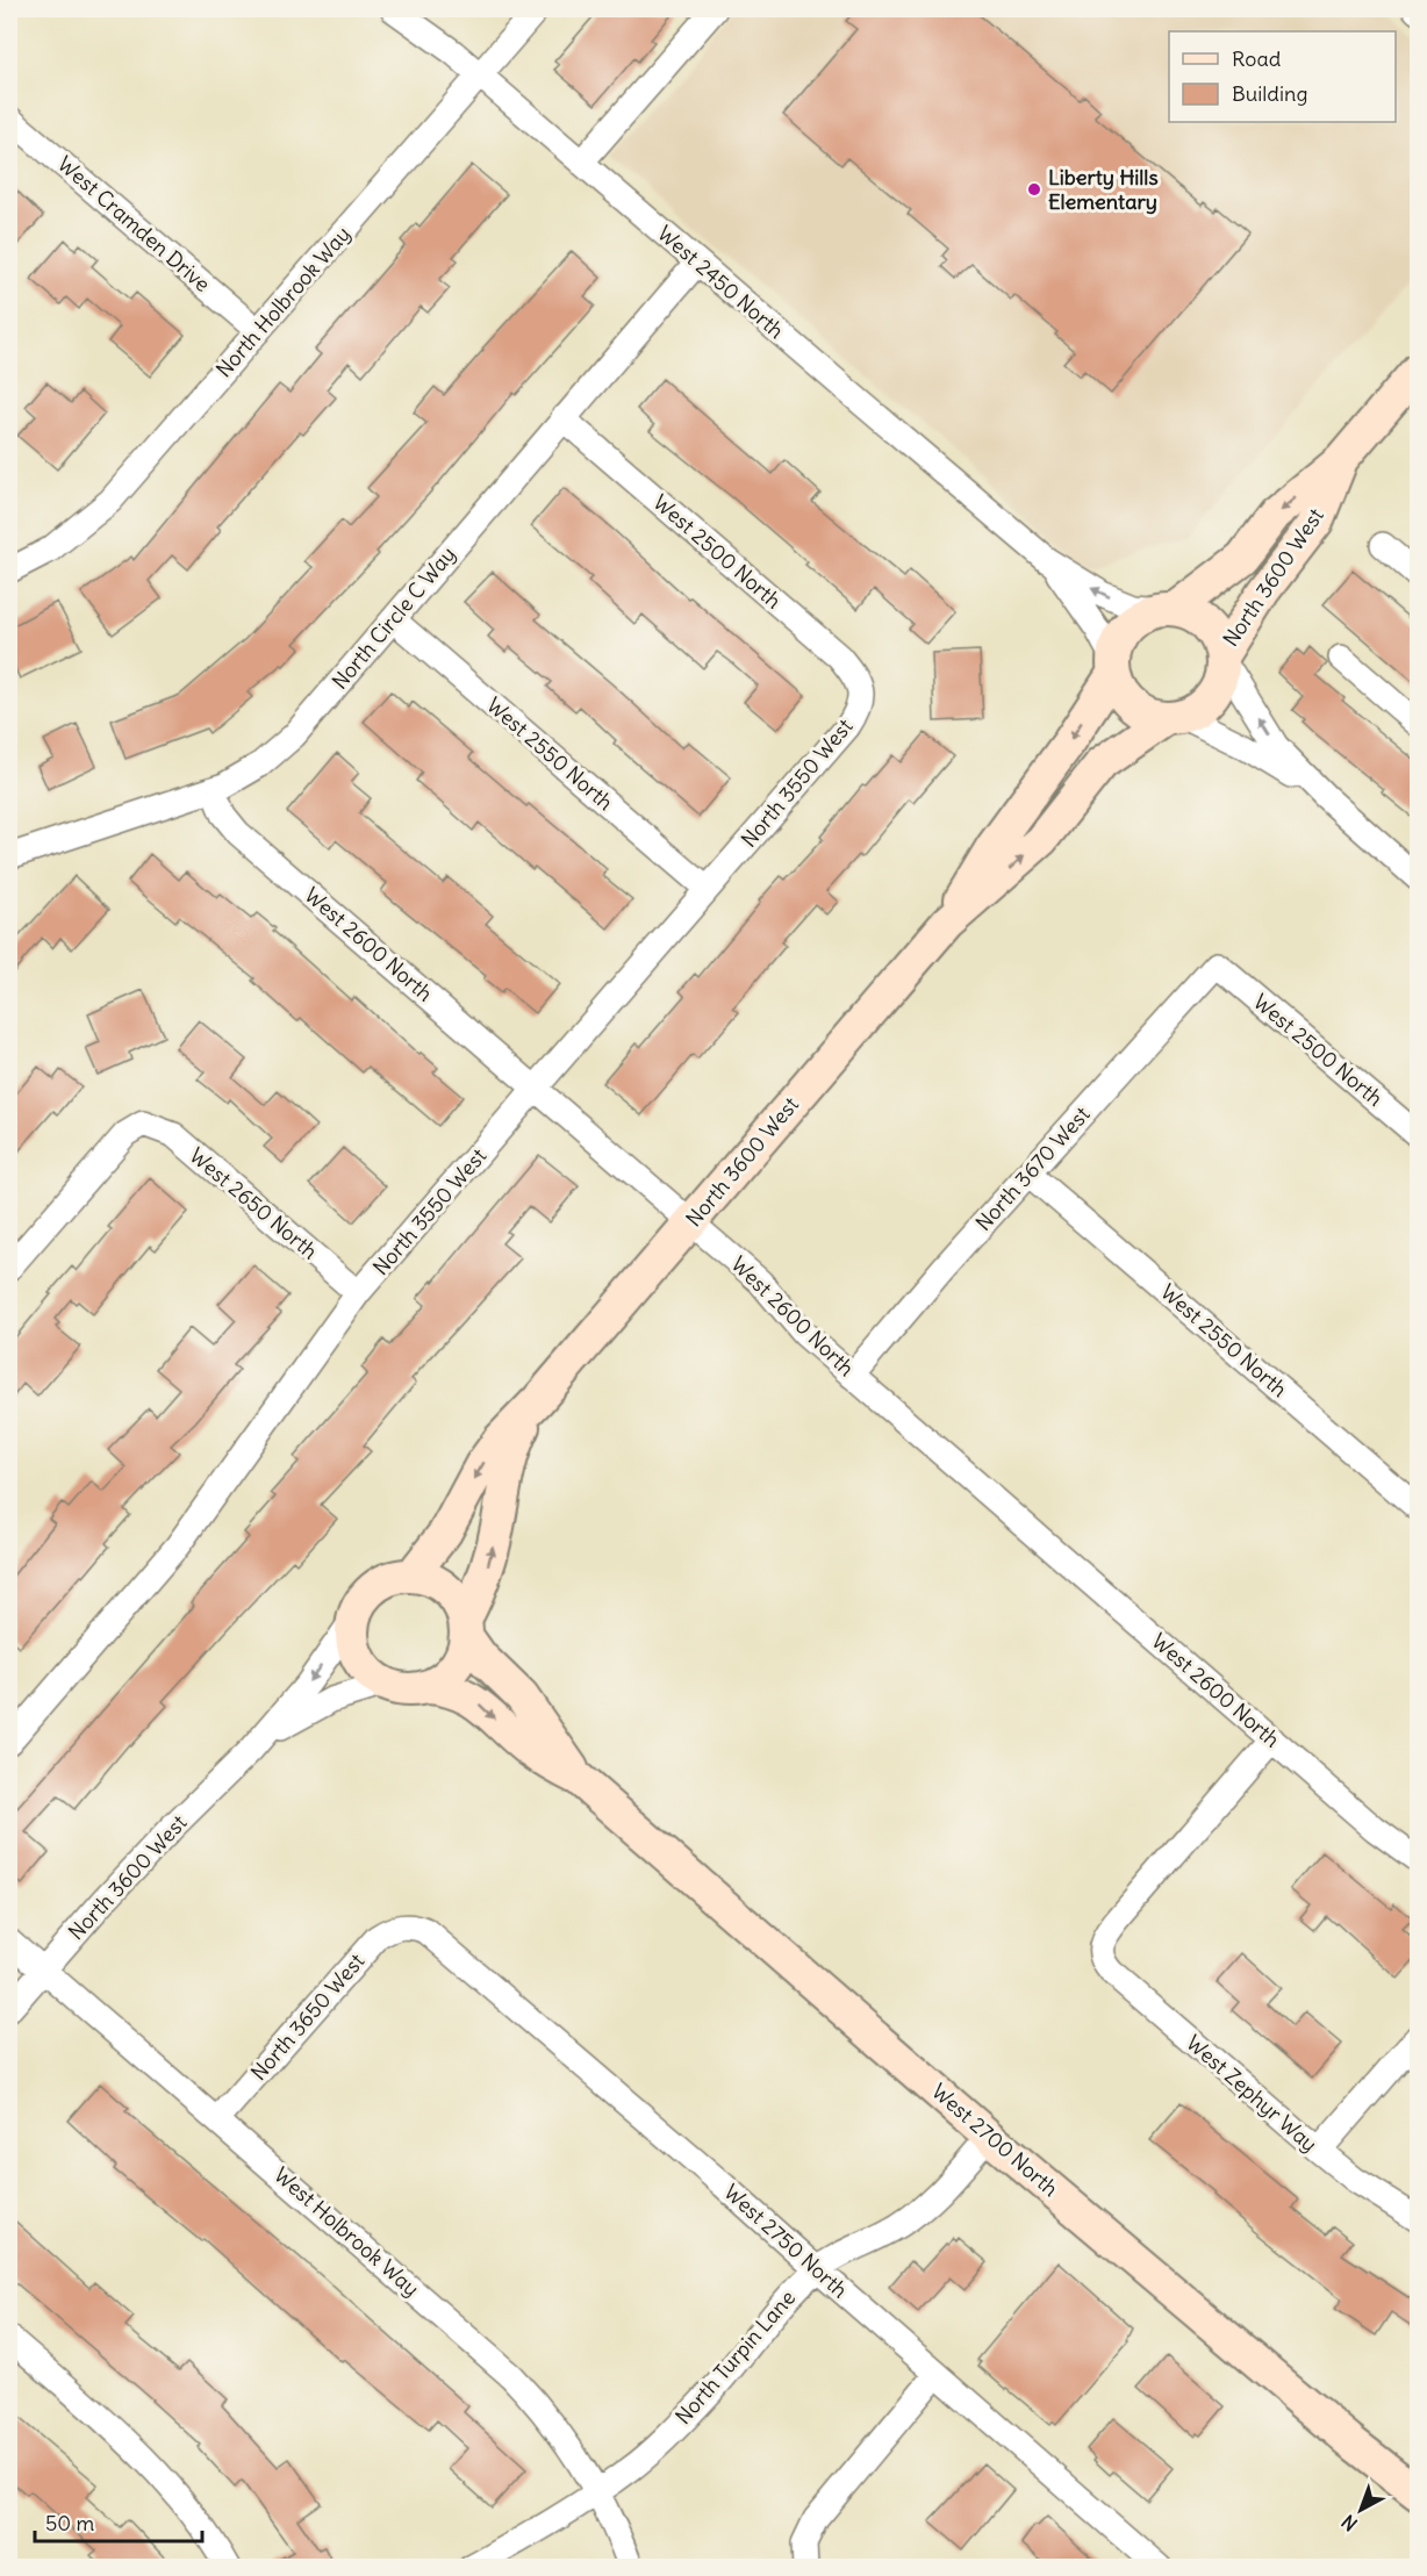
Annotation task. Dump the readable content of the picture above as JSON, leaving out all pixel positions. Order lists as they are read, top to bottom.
{
  "streets": {
    "street": [
      "West Cramden Drive",
      "West 2450 North",
      "North Holbrook Way",
      "West 2500 North",
      "North 3600 West",
      "North Circle C Way",
      "West 2550 North",
      "North 3550 West",
      "West 2600 North",
      "North 3670 West",
      "West 2650 North",
      "North 3650 West",
      "West Zephyr Way",
      "West 2700 North",
      "West Holbrook Way",
      "West 2750 North",
      "North Turpin Lane"
    ]
  },
  "crossings": [
    ["West Cramden Drive", "North Holbrook Way"],
    ["West 2450 North", "North Holbrook Way"],
    ["West 2450 North", "North 3600 West"],
    ["West 2450 North", "North Circle C Way"],
    ["West 2500 North", "North Circle C Way"],
    ["West 2500 North", "North 3550 West"],
    ["West 2500 North", "North 3670 West"],
    ["North 3600 West", "West 2600 North"],
    ["North 3600 West", "West 2700 North"],
    ["North 3600 West", "West Holbrook Way"],
    ["North Circle C Way", "West 2550 North"],
    ["North Circle C Way", "West 2600 North"],
    ["West 2550 North", "North 3550 West"],
    ["West 2550 North", "North 3670 West"],
    ["North 3550 West", "West 2600 North"],
    ["North 3550 West", "West 2650 North"],
    ["West 2600 North", "North 3670 West"],
    ["West 2600 North", "West Zephyr Way"],
    ["North 3650 West", "West Holbrook Way"],
    ["North 3650 West", "West 2750 North"],
    ["West 2700 North", "North Turpin Lane"],
    ["West Holbrook Way", "North Turpin Lane"],
    ["West 2750 North", "North Turpin Lane"]
  ],
  "places": ["Liberty Hills Elementary"],
  "legend": ["Road", "Building"],
  "scale_bar": "50 m",
  "north": "bottom left"
}
